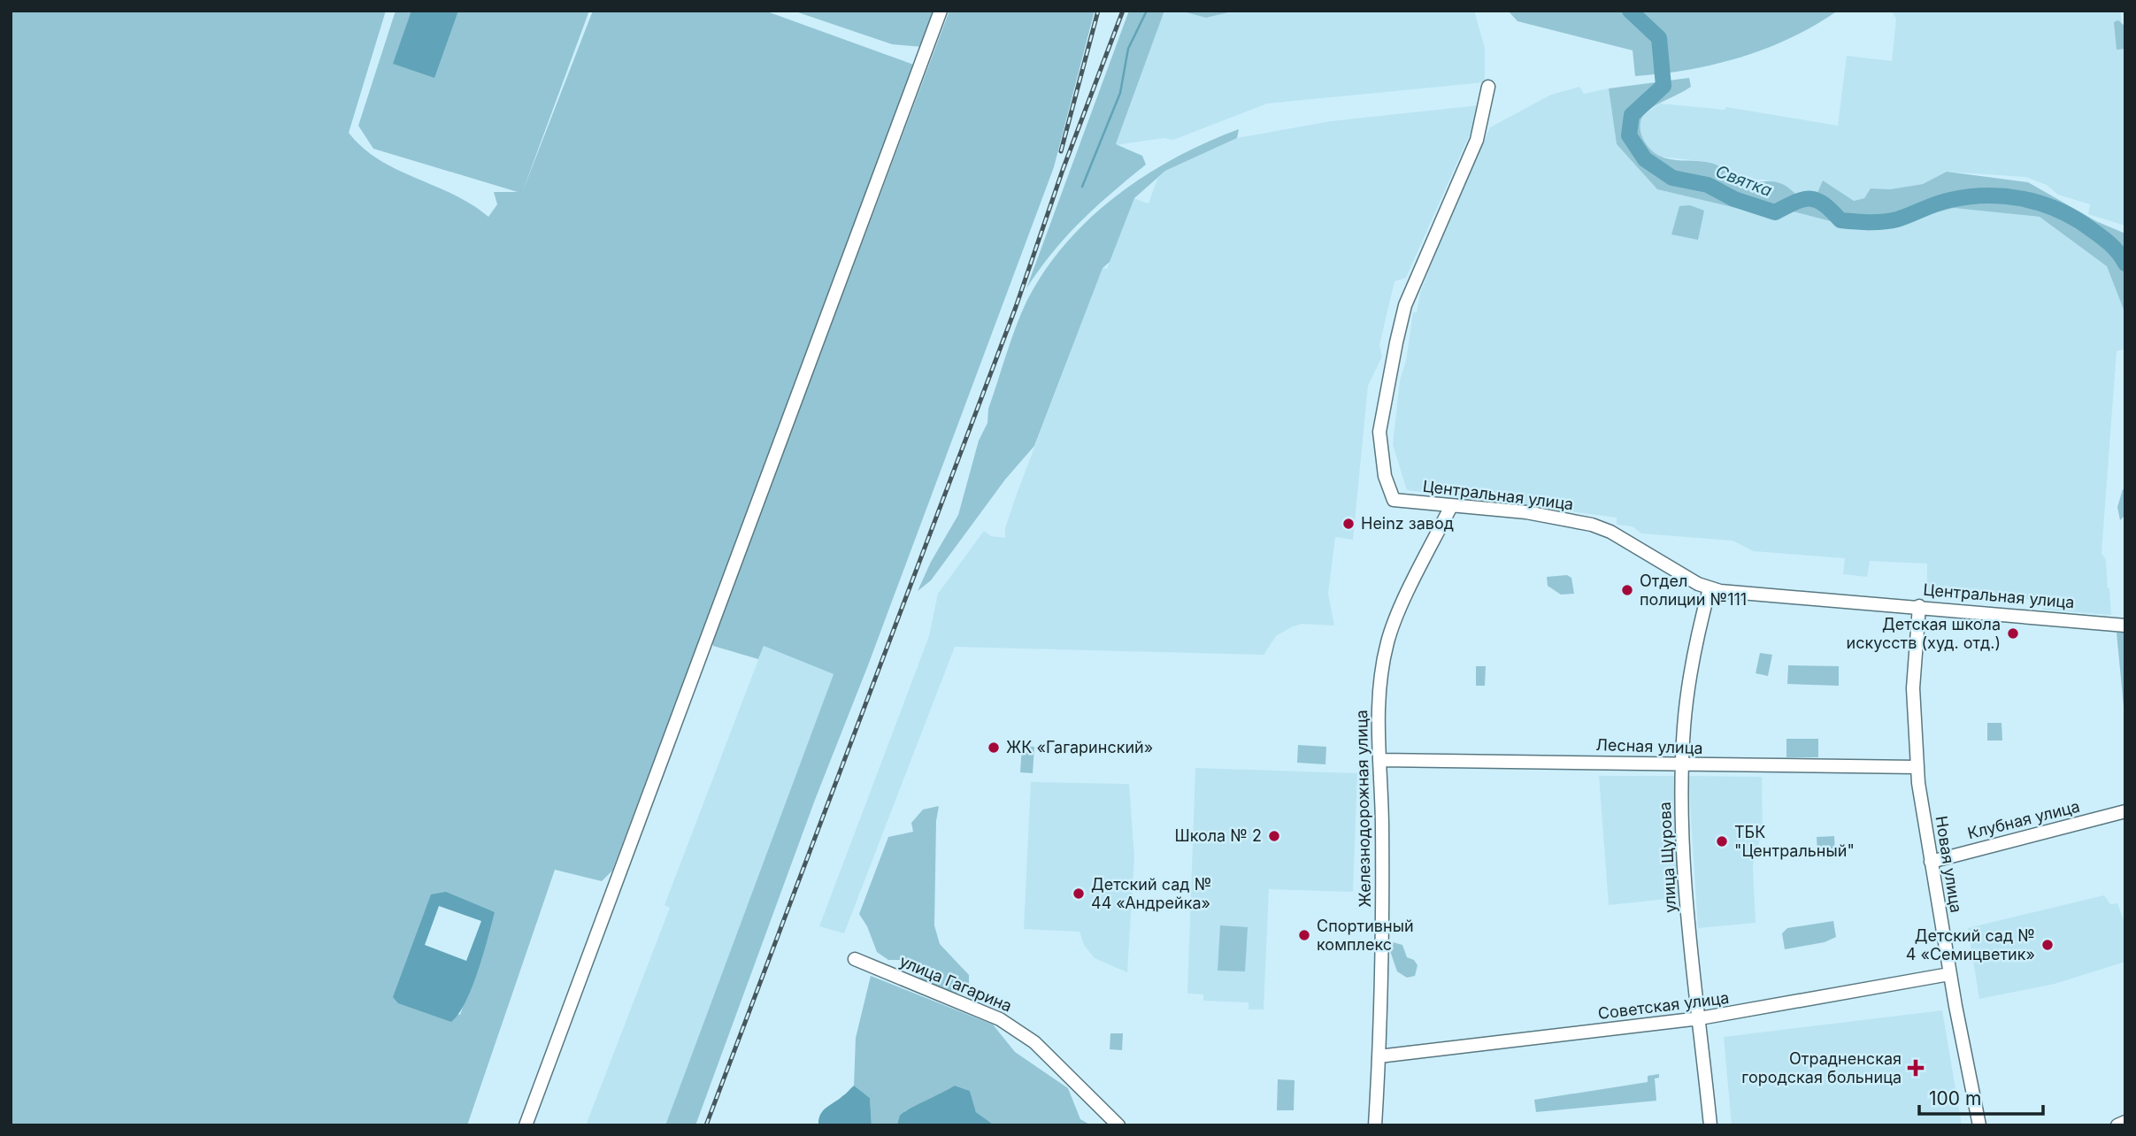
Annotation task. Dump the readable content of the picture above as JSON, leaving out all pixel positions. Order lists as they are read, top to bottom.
{
  "streets": {
    "street": [
      "Центральная улица",
      "Лесная улица",
      "Железнодорожная улица",
      "Клубная улица",
      "улица Щурова",
      "Новая улица",
      "улица Гагарина",
      "Советская улица"
    ]
  },
  "crossings": [
    ["Центральная улица", "Железнодорожная улица"],
    ["Центральная улица", "улица Щурова"],
    ["Центральная улица", "Новая улица"],
    ["Лесная улица", "Железнодорожная улица"],
    ["Лесная улица", "улица Щурова"],
    ["Лесная улица", "Новая улица"],
    ["Железнодорожная улица", "Советская улица"],
    ["Клубная улица", "Новая улица"],
    ["улица Щурова", "Советская улица"],
    ["Новая улица", "Советская улица"]
  ],
  "water": ["Святка"],
  "places": {
    "other": [
      "Heinz завод",
      "Отдел полиции №111",
      "Детская школа искусств (худ. отд.)",
      "ЖК «Гагаринский»",
      "Школа № 2",
      "ТБК \"Центральный\"",
      "Детский сад № 44 «Андрейка»",
      "Спортивный комплекс",
      "Детский сад № 4 «Семицветик»"
    ],
    "health": ["Отрадненская городская больница"]
  },
  "scale_bar": "100 m"
}
